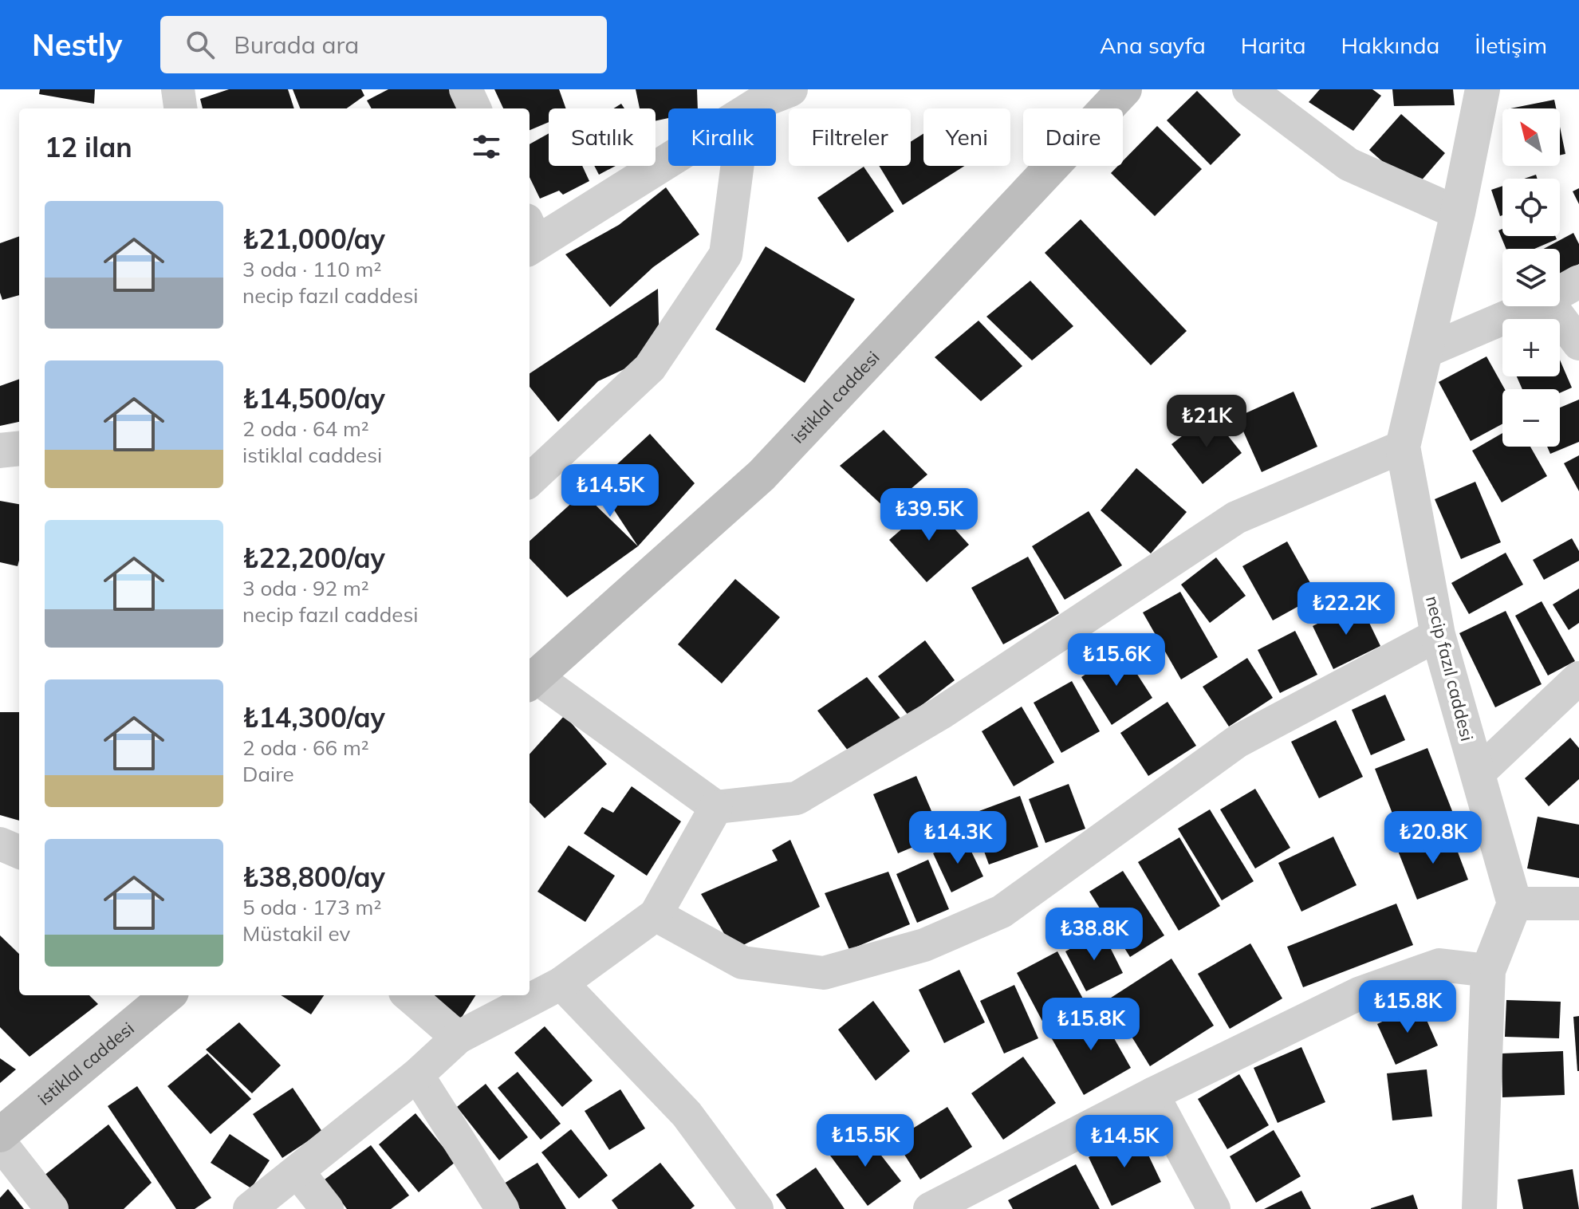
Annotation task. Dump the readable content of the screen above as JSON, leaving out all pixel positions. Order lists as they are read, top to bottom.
{
  "streets": {
    "main road": ["istiklal caddesi"],
    "street": ["necip fazıl caddesi"]
  },
  "north": "top left",
  "page": {
    "header": "Nestly",
    "search": "Burada ara",
    "nav": [
      "Ana sayfa",
      "Harita",
      "Hakkında",
      "İletişim"
    ],
    "map_buttons": ["+", "−"],
    "chip": [
      "Satılık",
      "Kiralık",
      "Filtreler",
      "Yeni",
      "Daire"
    ],
    "heading": "12 ilan",
    "list": [
      {
        "name": "₺21,000/ay",
        "note": "3 oda · 110 m² · necip fazıl caddesi"
      },
      {
        "name": "₺14,500/ay",
        "note": "2 oda · 64 m² · istiklal caddesi"
      },
      {
        "name": "₺22,200/ay",
        "note": "3 oda · 92 m² · necip fazıl caddesi"
      },
      {
        "name": "₺14,300/ay",
        "note": "2 oda · 66 m² · Daire"
      },
      {
        "name": "₺38,800/ay",
        "note": "5 oda · 173 m² · Müstakil ev"
      }
    ],
    "price": [
      "₺21K",
      "₺14.5K",
      "₺39.5K",
      "₺22.2K",
      "₺15.6K",
      "₺14.3K",
      "₺20.8K",
      "₺38.8K",
      "₺15.8K",
      "₺15.8K",
      "₺15.5K",
      "₺14.5K"
    ]
  }
}
